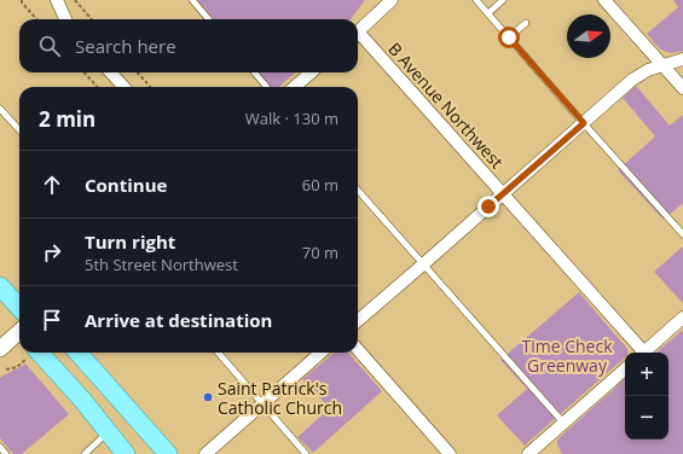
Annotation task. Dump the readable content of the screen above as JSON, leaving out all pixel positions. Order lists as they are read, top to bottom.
{
  "streets": {
    "street": ["B Avenue Northwest"]
  },
  "parks": ["Time Check Greenway"],
  "places": ["Saint Patrick's Catholic Church"],
  "north": "right",
  "page": {
    "search": "Search here",
    "heading": ["2 min", "Walk · 130 m"],
    "list": [
      ["Continue", "60 m"],
      ["Turn right", "5th Street Northwest", "70 m"],
      "Arrive at destination"
    ],
    "map_buttons": ["+", "−"]
  }
}
